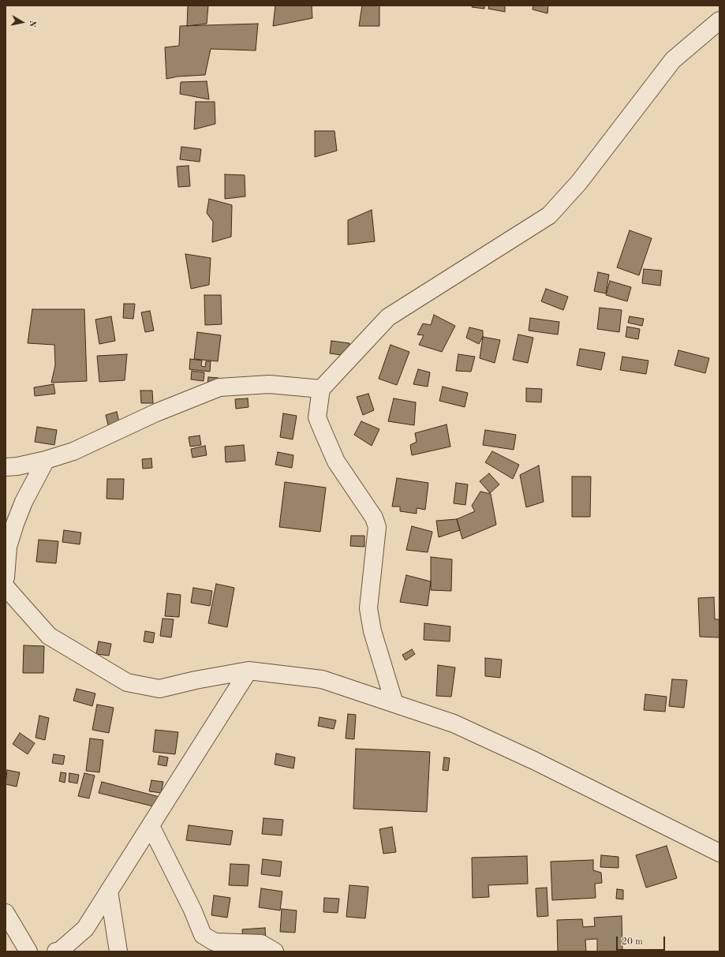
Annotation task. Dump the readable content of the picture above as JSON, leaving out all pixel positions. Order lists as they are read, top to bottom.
{
  "scale_bar": "20 m",
  "north": "right"
}
